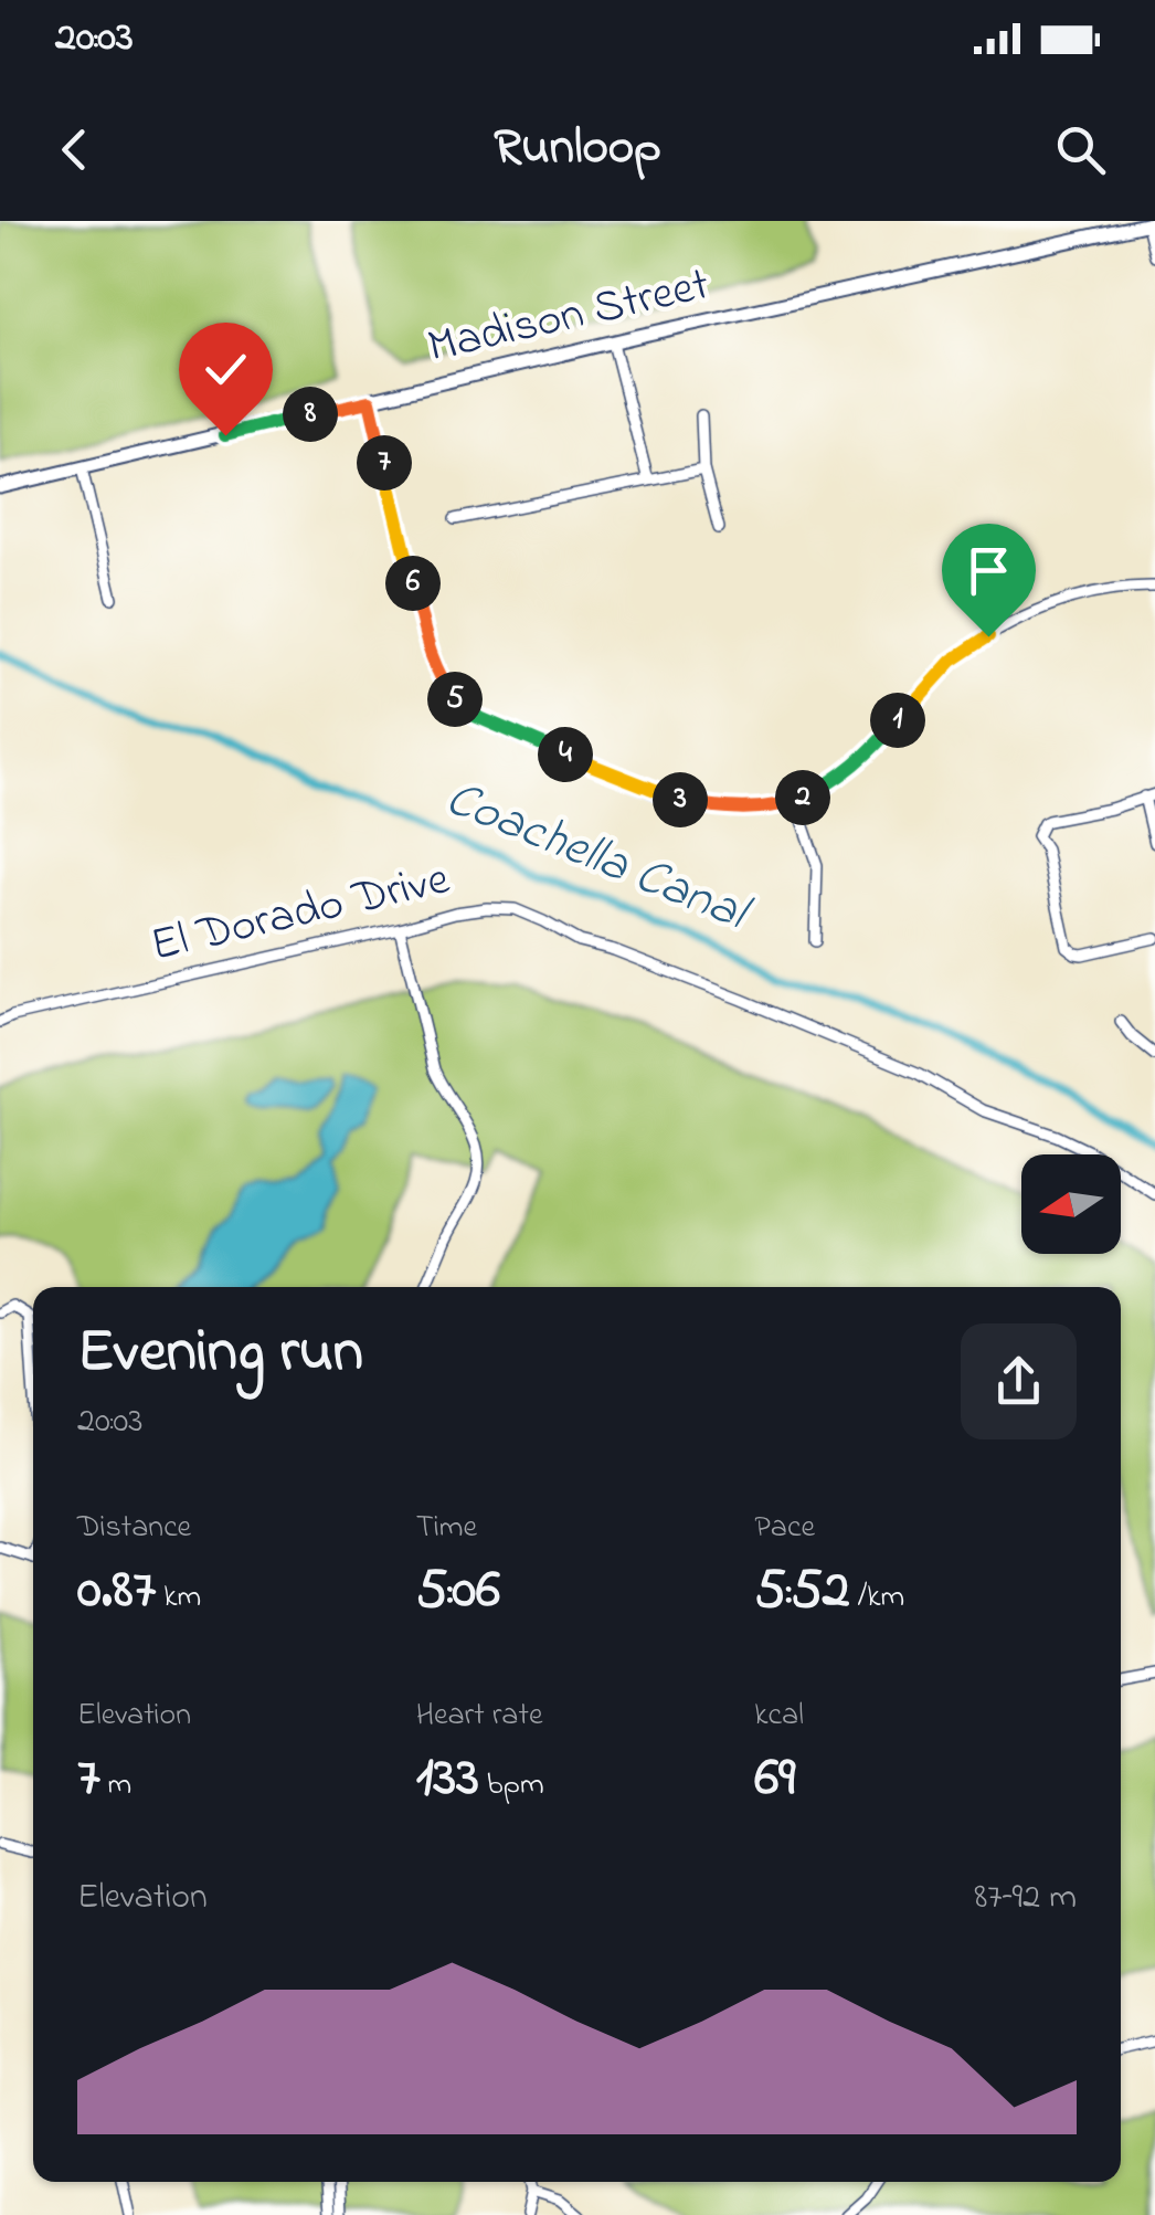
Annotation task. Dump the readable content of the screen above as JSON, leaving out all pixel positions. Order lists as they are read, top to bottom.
{
  "streets": {
    "street": ["Madison Street", "El Dorado Drive"]
  },
  "water": ["Coachella Canal"],
  "north": "left",
  "page": {
    "status": "20:03",
    "header": "Runloop",
    "pins": [
      "8",
      "7",
      "6",
      "5",
      "1",
      "4",
      "2",
      "3"
    ],
    "heading": ["Evening run", "20:03"],
    "stats": [
      ["Distance", "0.87 km"],
      ["Time", "5:06"],
      ["Pace", "5:52 /km"],
      ["Elevation", "7 m"],
      ["Heart rate", "133 bpm"],
      ["kcal", "69"]
    ],
    "chart": ["Elevation", "87–92 m"]
  }
}
